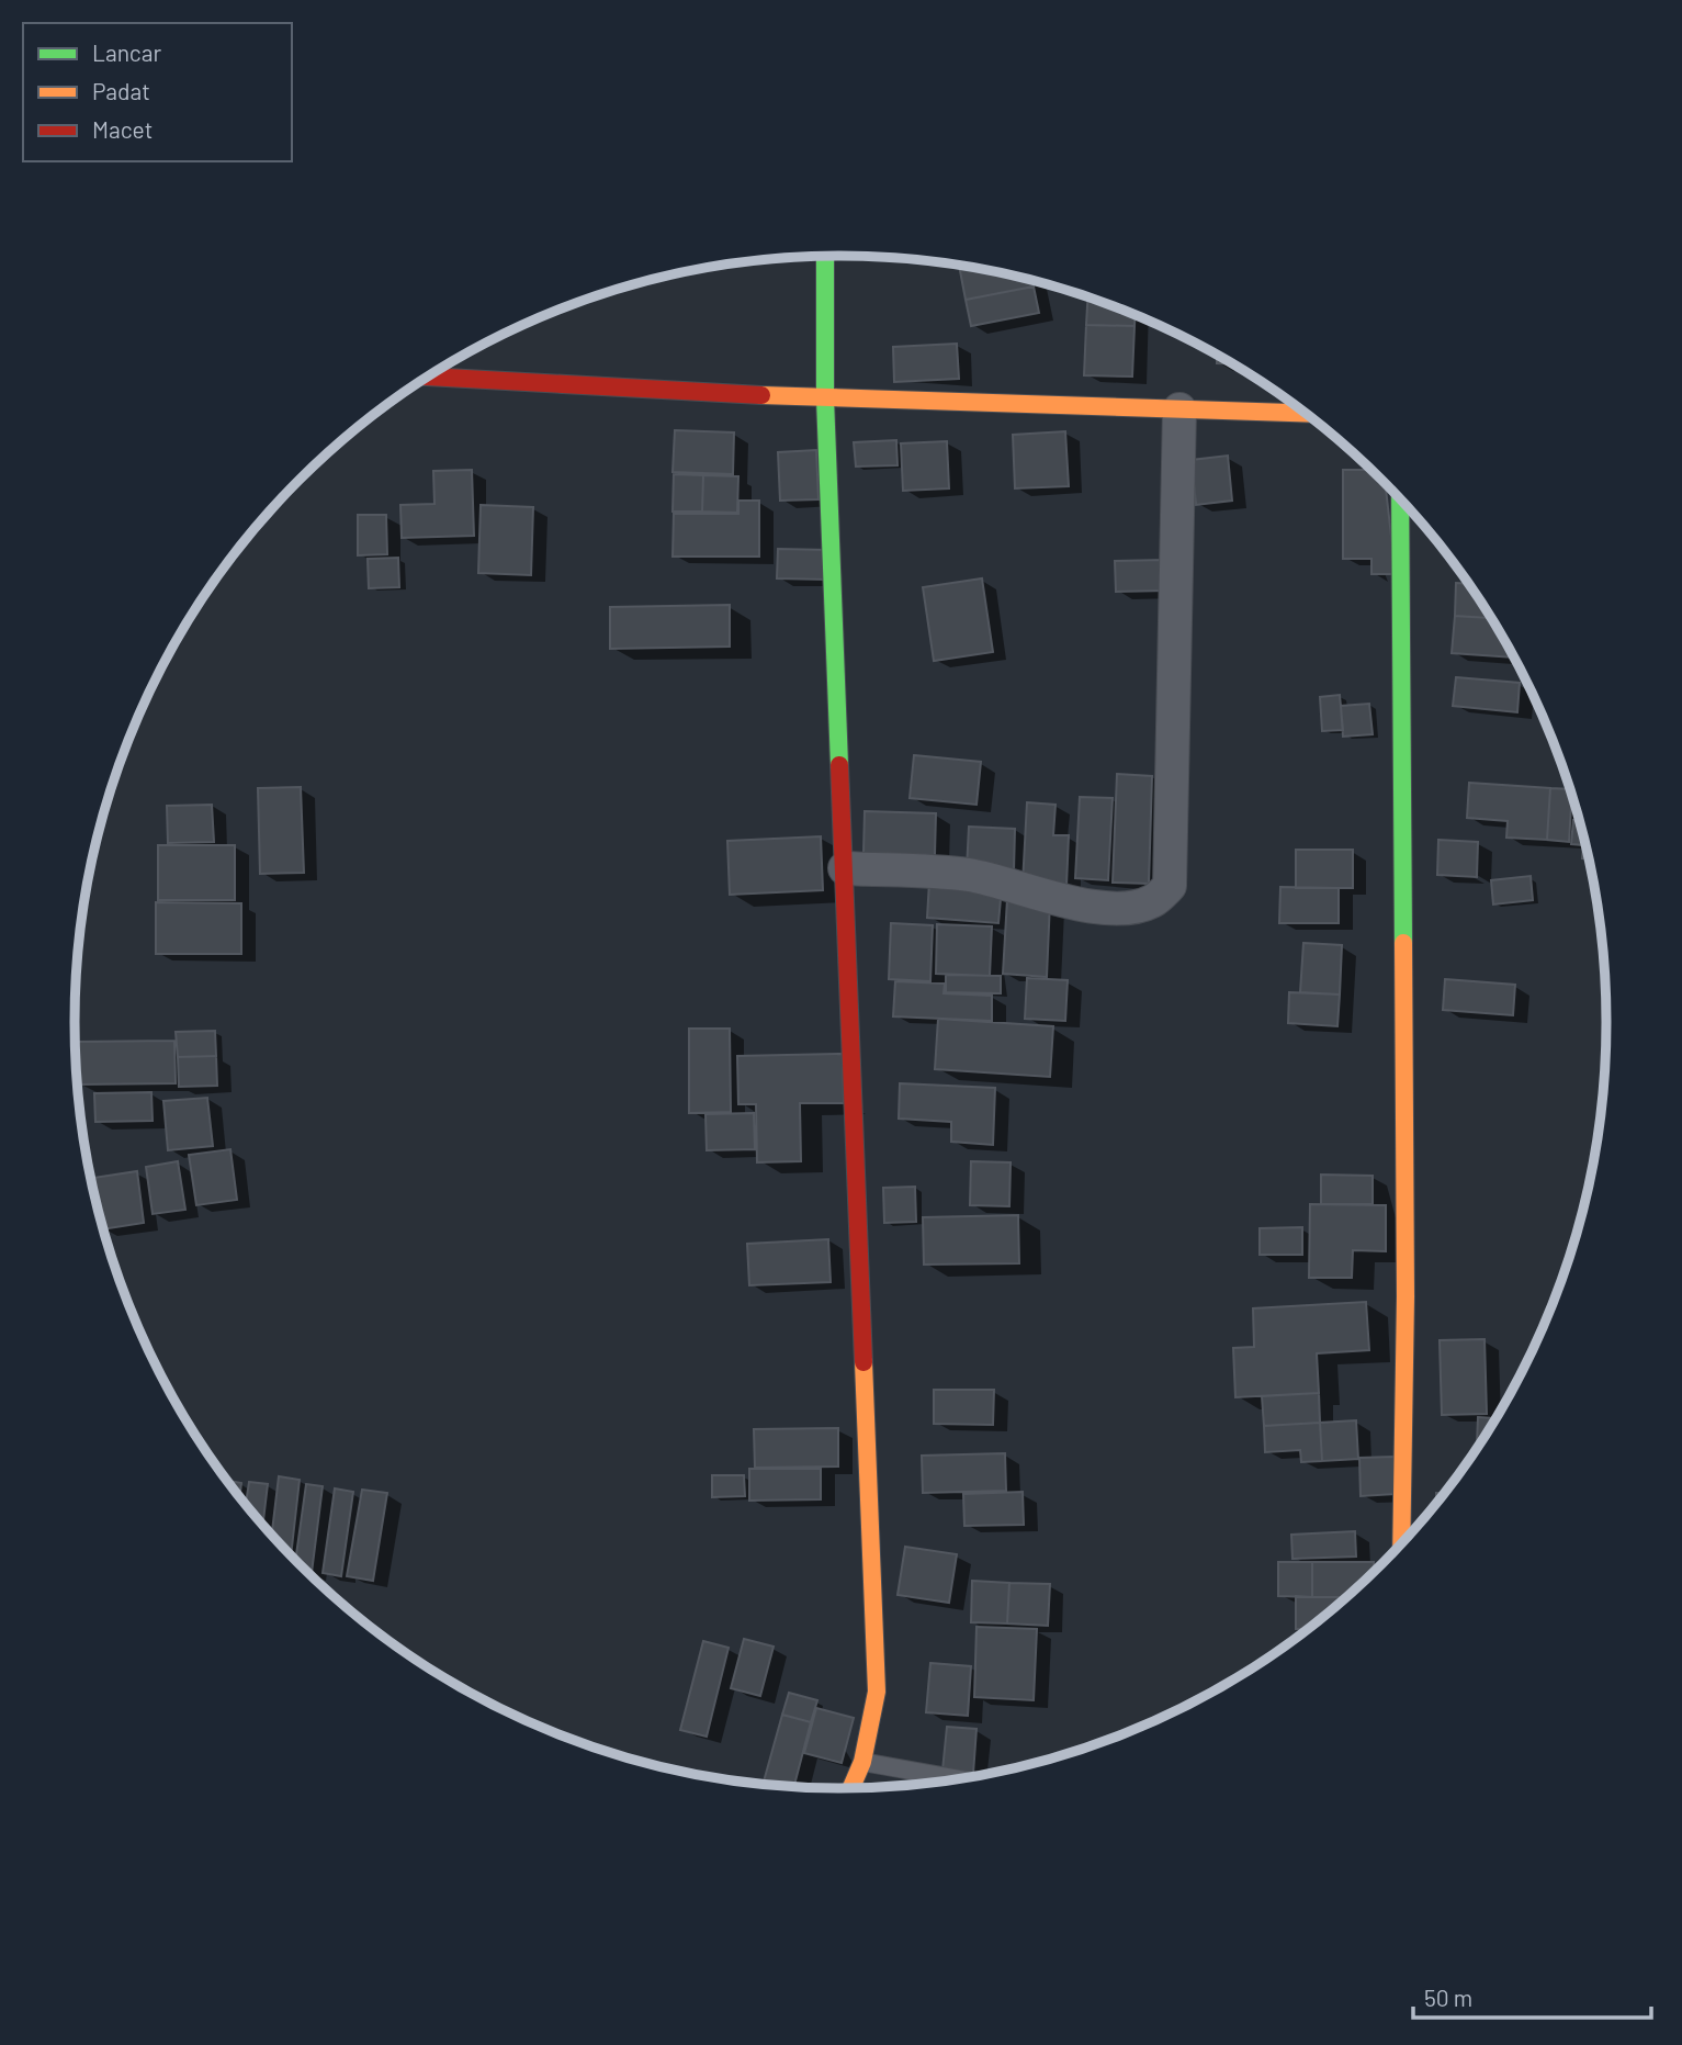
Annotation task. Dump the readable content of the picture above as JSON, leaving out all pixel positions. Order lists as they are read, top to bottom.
{
  "legend": ["Lancar", "Padat", "Macet"],
  "scale_bar": "50 m"
}
